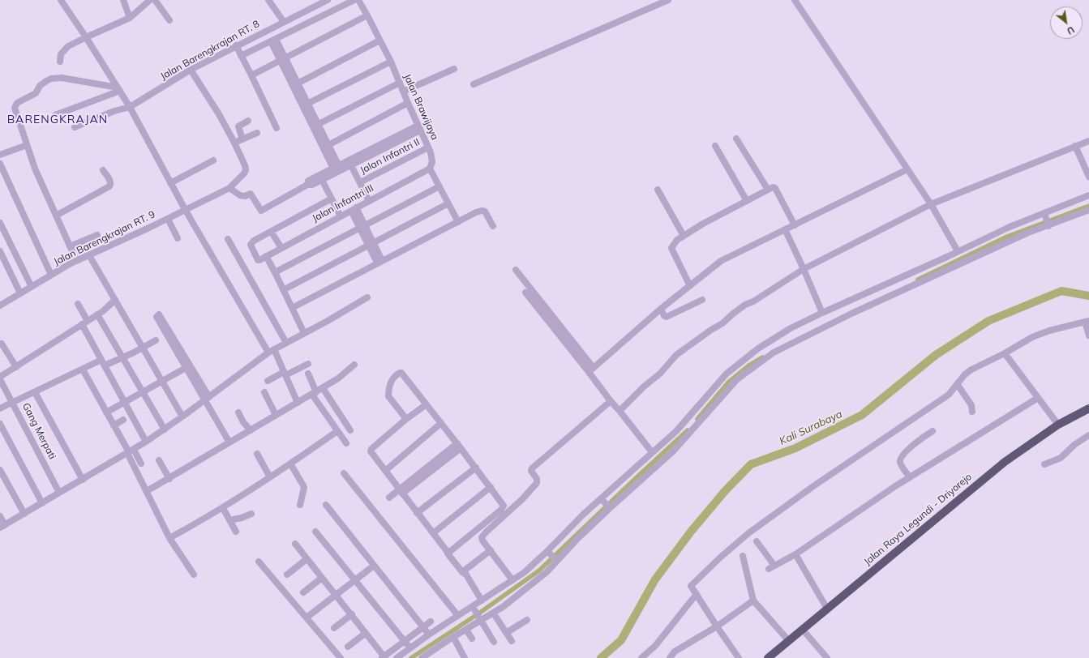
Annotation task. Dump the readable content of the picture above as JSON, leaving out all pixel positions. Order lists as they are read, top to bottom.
{
  "streets": {
    "main road": ["Jalan Raya Legundi - Driyorejo"],
    "street": [
      "Jalan Barengkrajan RT. 8",
      "Jalan Brawijaya",
      "Jalan Infantri II",
      "Jalan Infantri III",
      "Jalan Barengkrajan RT. 9",
      "Gang Merpati"
    ]
  },
  "crossings": [
    ["Jalan Brawijaya", "Jalan Infantri II"],
    ["Jalan Brawijaya", "Jalan Infantri III"]
  ],
  "districts": ["BARENGKRAJAN"],
  "water": ["Kali Surabaya"],
  "north": "bottom right"
}
